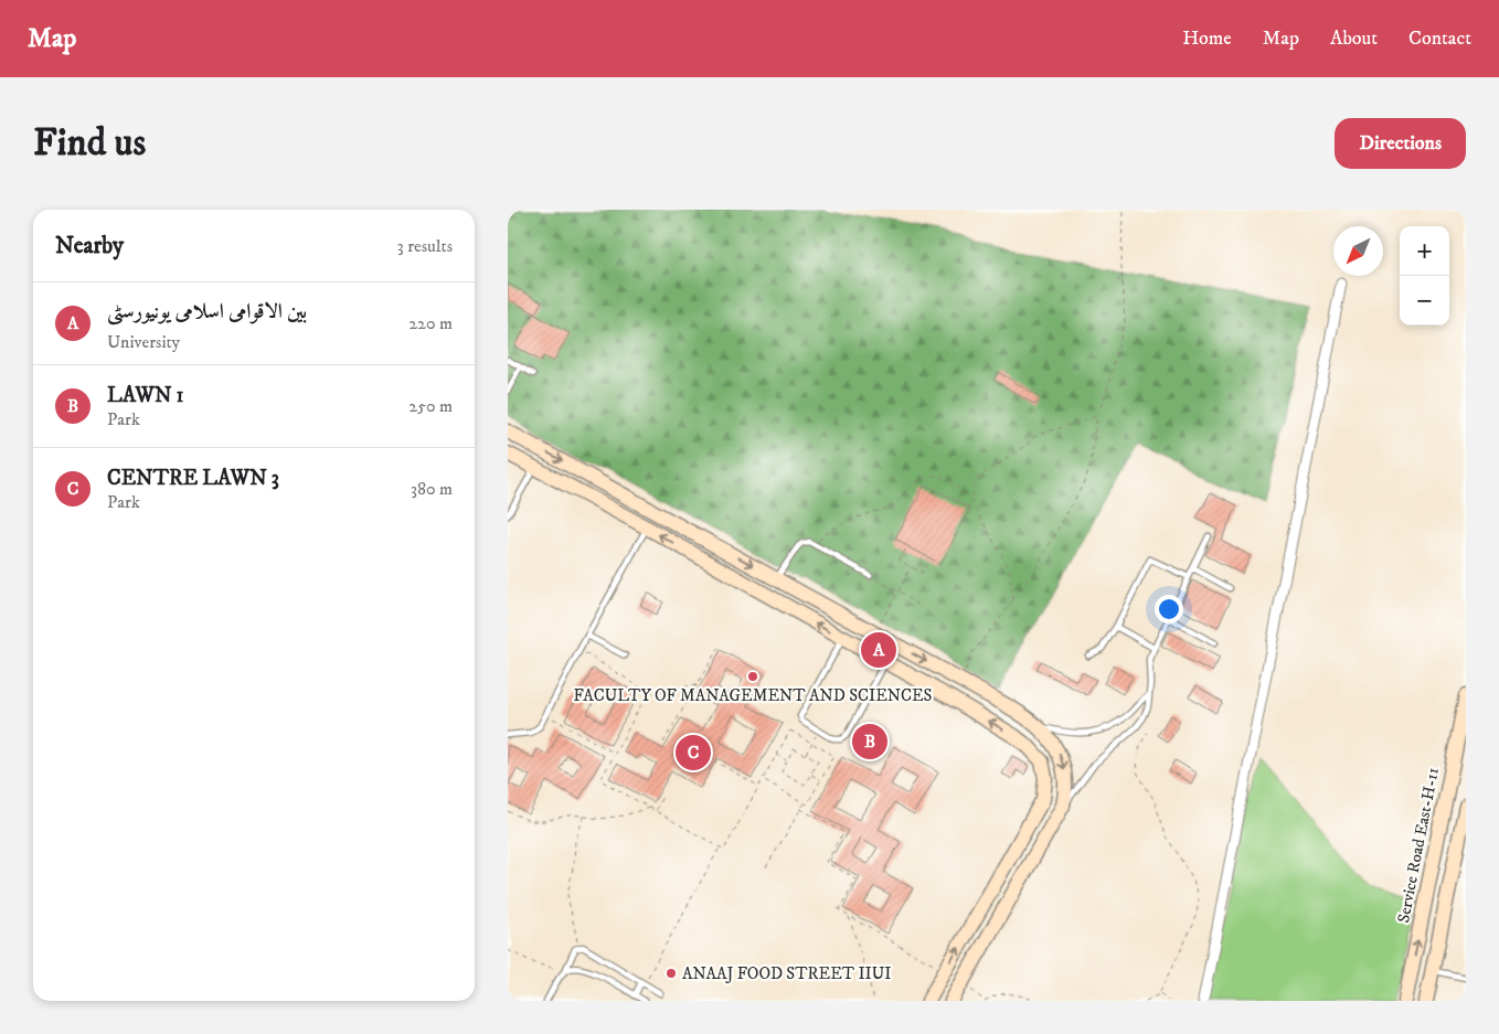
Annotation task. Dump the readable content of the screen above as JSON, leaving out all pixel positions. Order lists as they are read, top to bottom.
{
  "streets": {
    "street": ["Service Road East-H-11"]
  },
  "places": ["FACULTY OF MANAGEMENT AND SCIENCES", "ANAAJ FOOD STREET IIUI"],
  "north": "bottom left",
  "page": {
    "header": "Map",
    "nav": [
      "Home",
      "Map",
      "About",
      "Contact"
    ],
    "buttons": "Directions",
    "title": "Find us",
    "heading": ["Nearby", "3 results"],
    "map_buttons": ["+", "−"],
    "list": [
      {
        "mark": "A",
        "name": "بین الاقوامی اسلامی یونیورسٹی",
        "note": "University",
        "value": "220 m"
      },
      {
        "mark": "B",
        "name": "LAWN 1",
        "note": "Park",
        "value": "250 m"
      },
      {
        "mark": "C",
        "name": "CENTRE LAWN 3",
        "note": "Park",
        "value": "380 m"
      }
    ],
    "pins": ["A", "B", "C"]
  }
}
